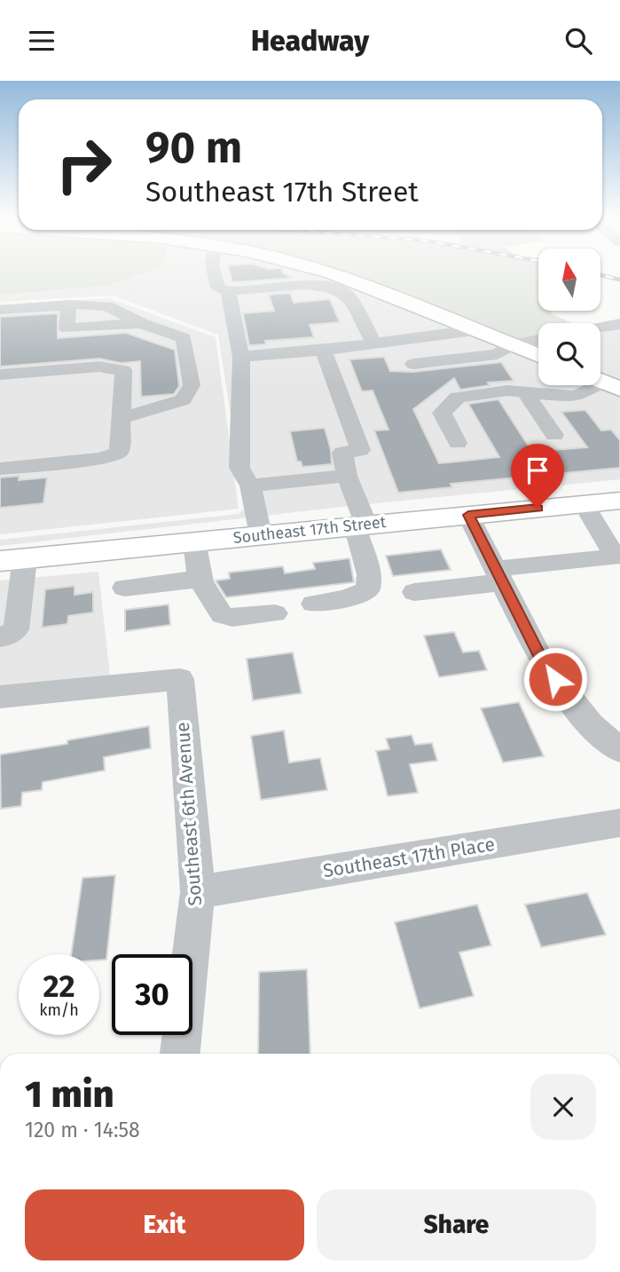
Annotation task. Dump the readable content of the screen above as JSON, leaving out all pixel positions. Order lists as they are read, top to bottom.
{
  "streets": {
    "main road": ["Southeast 17th Street"],
    "street": ["Southeast 6th Avenue", "Southeast 17th Place"]
  },
  "crossings": [
    ["Southeast 6th Avenue", "Southeast 17th Place"]
  ],
  "north": "top",
  "page": {
    "header": "Headway",
    "turn": ["90 m", "Southeast 17th Street"],
    "speed": "22 km/h",
    "limit": "30",
    "heading": ["1 min", "120 m · 14:58"],
    "buttons": ["Exit", "Share"]
  }
}
